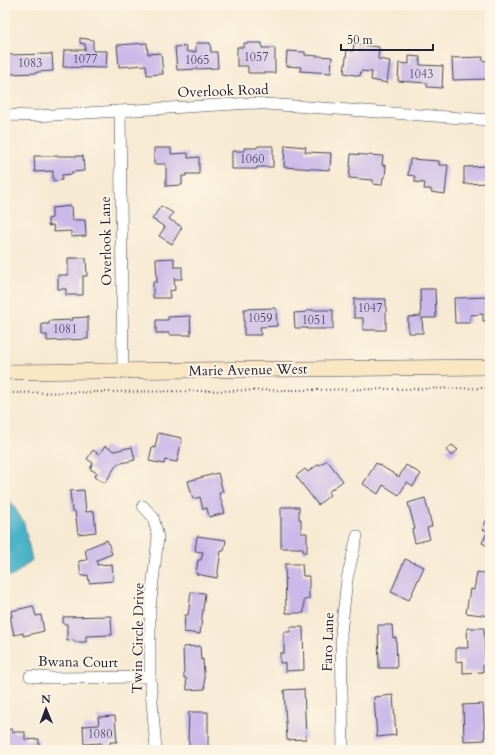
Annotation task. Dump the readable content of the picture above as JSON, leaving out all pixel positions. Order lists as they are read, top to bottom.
{
  "streets": {
    "street": [
      "Overlook Road",
      "Overlook Lane",
      "Marie Avenue West",
      "Twin Circle Drive",
      "Faro Lane",
      "Bwana Court"
    ]
  },
  "crossings": [
    ["Overlook Road", "Overlook Lane"],
    ["Overlook Lane", "Marie Avenue West"],
    ["Twin Circle Drive", "Bwana Court"]
  ],
  "house_numbers": [
    "1057",
    "1077",
    "1065",
    "1083",
    "1043",
    "1060",
    "1047",
    "1059",
    "1051",
    "1081",
    "1080"
  ],
  "scale_bar": "50 m",
  "north": "top"
}
